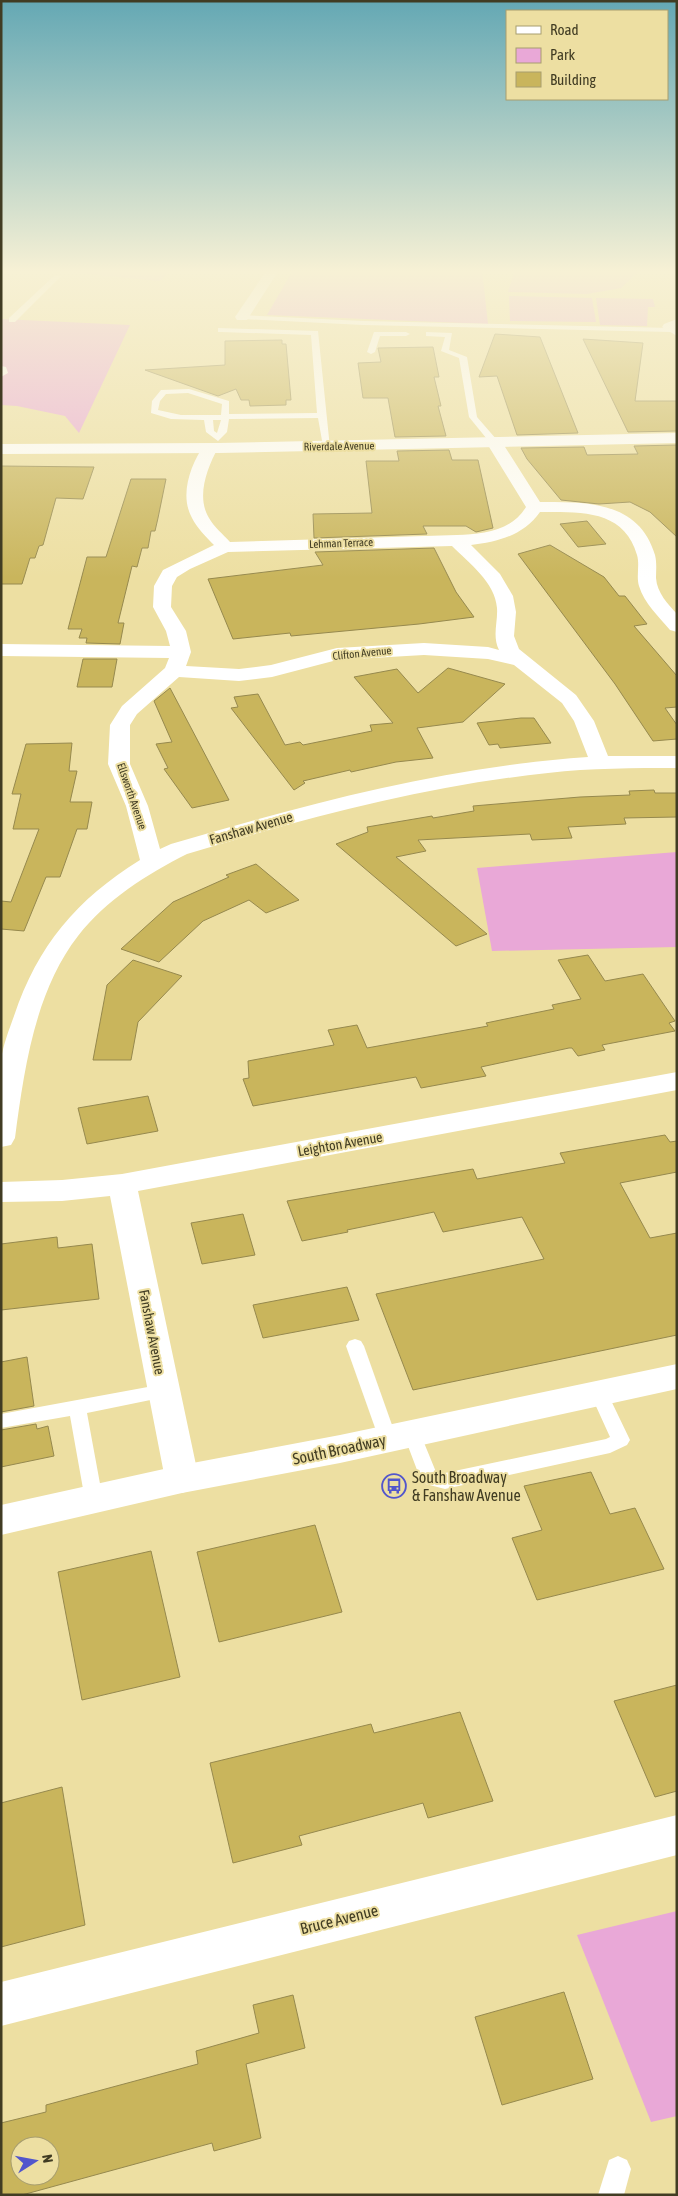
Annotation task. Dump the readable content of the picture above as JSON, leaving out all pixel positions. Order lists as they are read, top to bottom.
{
  "streets": {
    "street": [
      "Riverdale Avenue",
      "Lehman Terrace",
      "Clifton Avenue",
      "Ellsworth Avenue",
      "Fanshaw Avenue",
      "Leighton Avenue",
      "South Broadway",
      "Bruce Avenue"
    ]
  },
  "crossings": [
    ["Clifton Avenue", "Ellsworth Avenue"],
    ["Ellsworth Avenue", "Fanshaw Avenue"],
    ["Fanshaw Avenue", "Leighton Avenue"],
    ["Fanshaw Avenue", "South Broadway"]
  ],
  "places": {
    "bus stop": ["South Broadway & Fanshaw Avenue"]
  },
  "legend": ["Road", "Park", "Building"],
  "north": "right"
}
